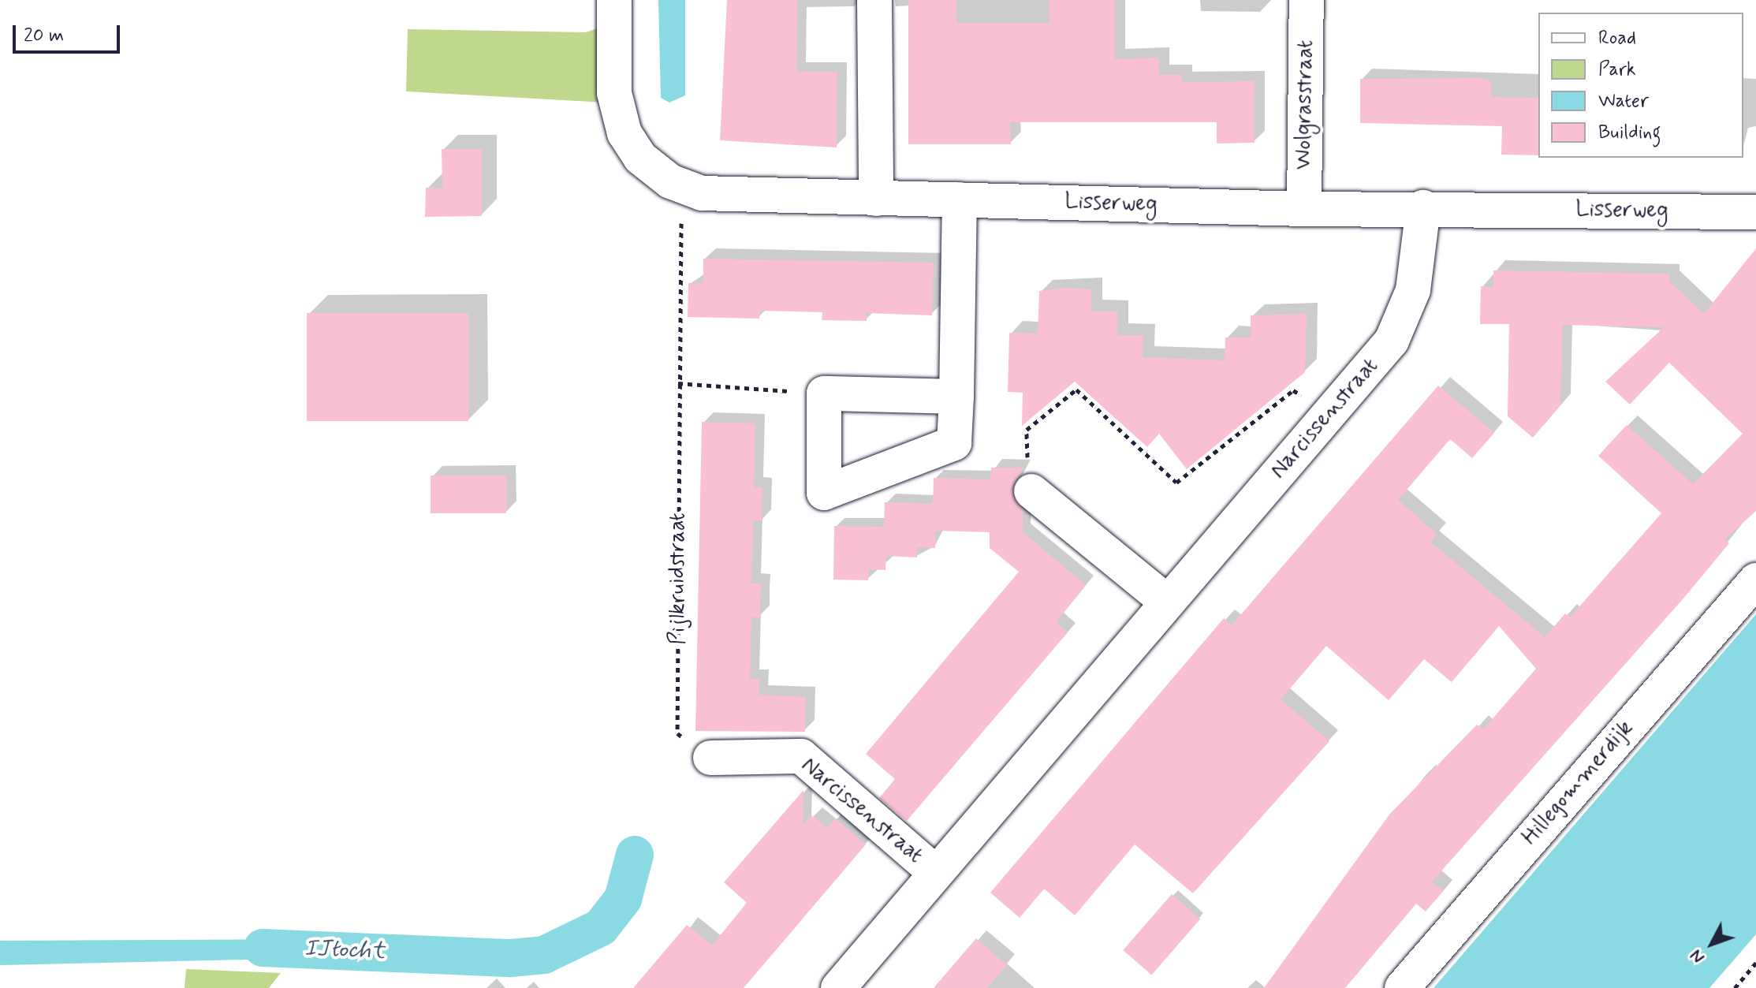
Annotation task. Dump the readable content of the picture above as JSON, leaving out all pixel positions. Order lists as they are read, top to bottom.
{
  "streets": {
    "street": [
      "Wolgrasstraat",
      "Lisserweg",
      "Narcissenstraat",
      "Hillegommerdijk"
    ],
    "path": ["Pijlkruidstraat"]
  },
  "crossings": [
    ["Wolgrasstraat", "Lisserweg"],
    ["Lisserweg", "Narcissenstraat"],
    ["Lisserweg", "Pijlkruidstraat"],
    ["Narcissenstraat", "Pijlkruidstraat"]
  ],
  "water": ["IJtocht"],
  "legend": [
    "Road",
    "Park",
    "Water",
    "Building"
  ],
  "scale_bar": "20 m",
  "north": "bottom left"
}
